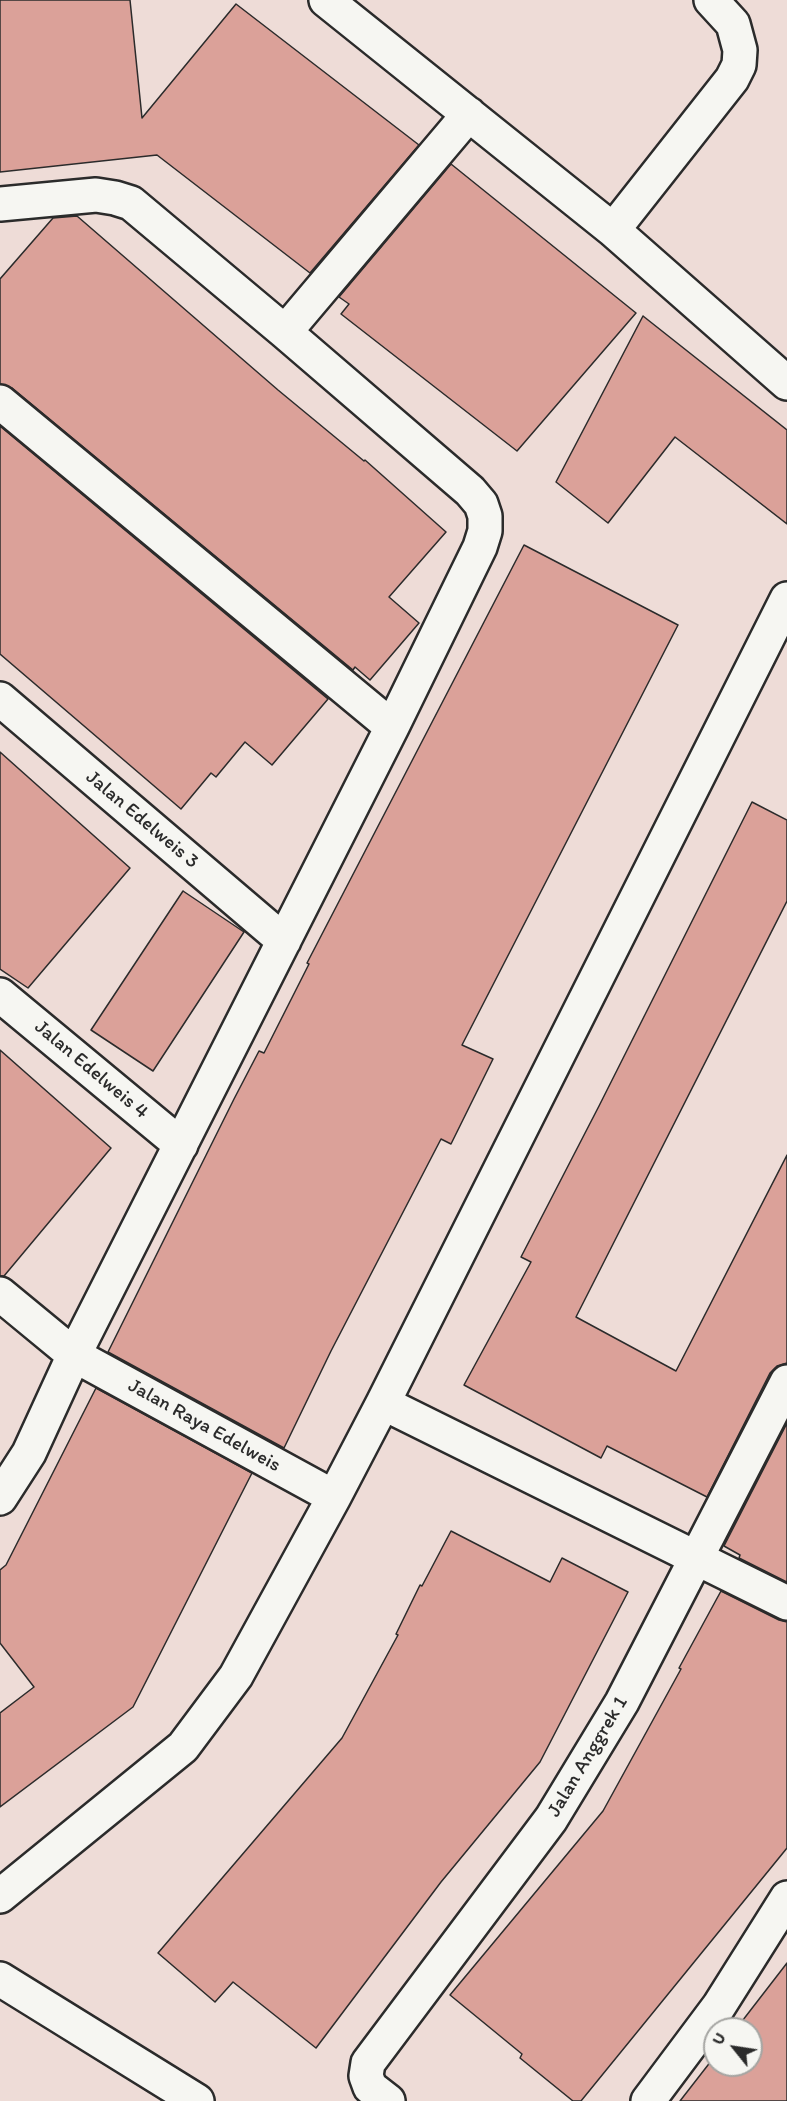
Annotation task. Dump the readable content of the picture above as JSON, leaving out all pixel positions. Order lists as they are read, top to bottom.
{
  "streets": {
    "street": [
      "Jalan Edelweis 3",
      "Jalan Edelweis 4",
      "Jalan Raya Edelweis",
      "Jalan Anggrek 1"
    ]
  },
  "north": "top left"
}
